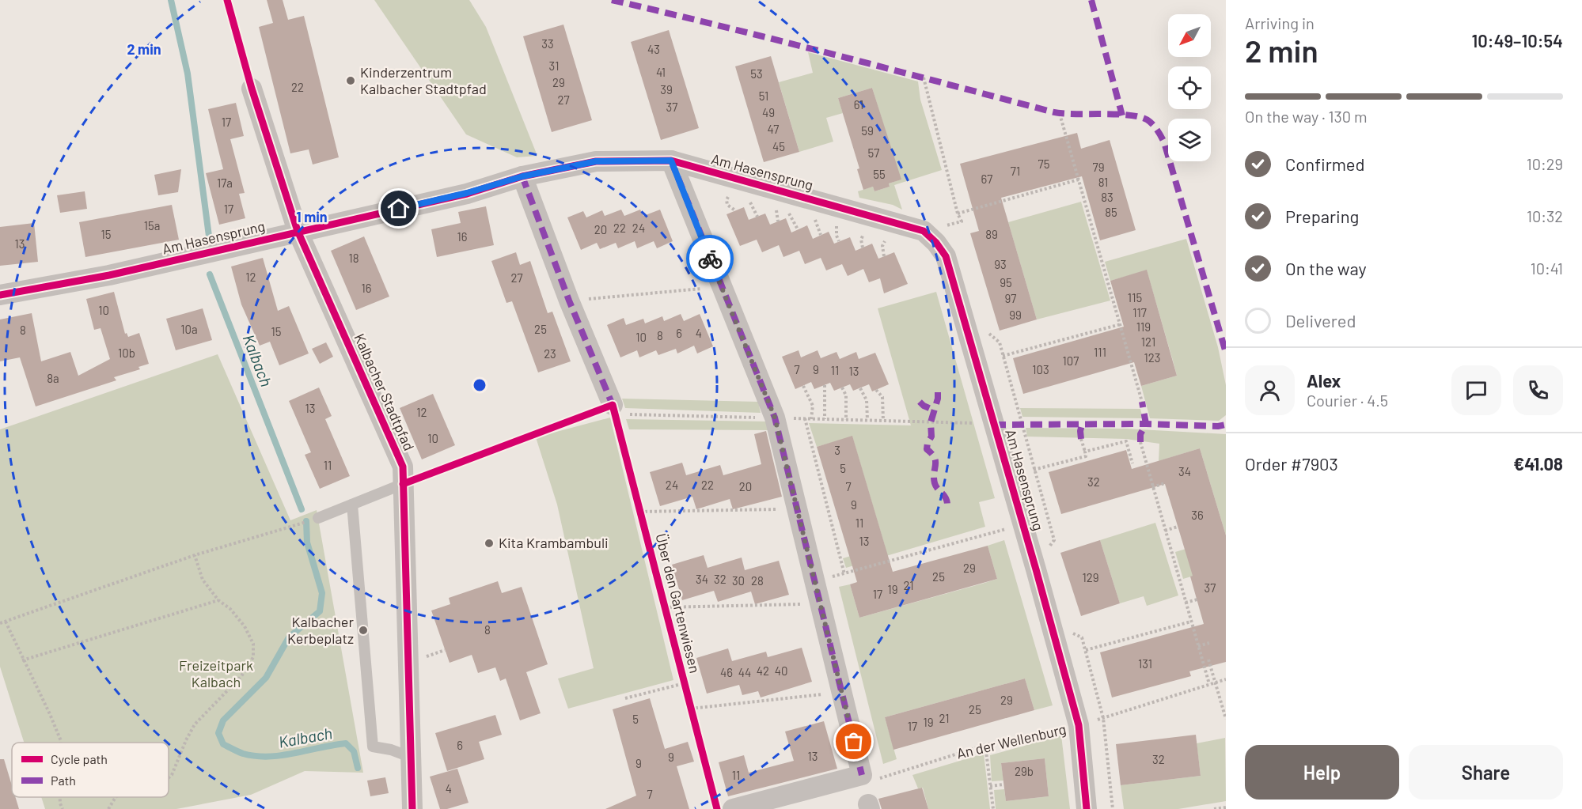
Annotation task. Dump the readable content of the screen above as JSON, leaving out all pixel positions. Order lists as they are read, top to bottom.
{
  "streets": {
    "street": ["Am Hasensprung", "Kalbacher Stadtpfad"],
    "path": ["An der Wellenburg"],
    "cycle path": ["Über den Gartenwiesen"]
  },
  "crossings": [
    ["Am Hasensprung", "Kalbacher Stadtpfad"],
    ["Am Hasensprung", "An der Wellenburg"]
  ],
  "water": ["Kalbach"],
  "parks": ["Freizeitpark Kalbach"],
  "places": ["Kinderzentrum Kalbacher Stadtpfad", "Kita Krambambuli", "Kalbacher Kerbeplatz"],
  "house_numbers": [
    "33",
    "43",
    "31",
    "41",
    "53",
    "29",
    "22",
    "39",
    "51",
    "27",
    "61",
    "37",
    "49",
    "17",
    "47",
    "59",
    "45",
    "57",
    "75",
    "79",
    "71",
    "55",
    "67",
    "81",
    "17a",
    "83",
    "17",
    "85",
    "15a",
    "22",
    "24",
    "20",
    "15",
    "89",
    "16",
    "13",
    "18",
    "93",
    "12",
    "27",
    "95",
    "16",
    "115",
    "97",
    "10",
    "117",
    "99",
    "119",
    "10a",
    "25",
    "8",
    "15",
    "6",
    "4",
    "8",
    "10",
    "121",
    "111",
    "10b",
    "23",
    "123",
    "107",
    "7",
    "9",
    "103",
    "11",
    "13",
    "8a",
    "13",
    "12",
    "10",
    "3",
    "11",
    "5",
    "34",
    "32",
    "24",
    "22",
    "20",
    "7",
    "9",
    "36",
    "11",
    "13",
    "29",
    "25",
    "129",
    "34",
    "32",
    "30",
    "28",
    "21",
    "37",
    "19",
    "17",
    "8",
    "131",
    "42",
    "40",
    "46",
    "44",
    "29",
    "25",
    "21",
    "5",
    "19",
    "17",
    "6",
    "13",
    "9",
    "32",
    "9",
    "29b",
    "11",
    "4",
    "7"
  ],
  "legend": ["Cycle path", "Path"],
  "north": "bottom left",
  "page": {
    "heading": ["2 min", "Arriving in", "10:49–10:54"],
    "panel": [
      "Alex",
      "Courier · 4.5",
      "Order #7903",
      "€41.08"
    ],
    "bar": "On the way · 130 m",
    "list": [
      ["Confirmed", "10:29"],
      ["Preparing", "10:32"],
      ["On the way", "10:41"],
      "Delivered"
    ],
    "buttons": ["Help", "Share"]
  },
  "rings": ["2 min", "1 min"]
}
